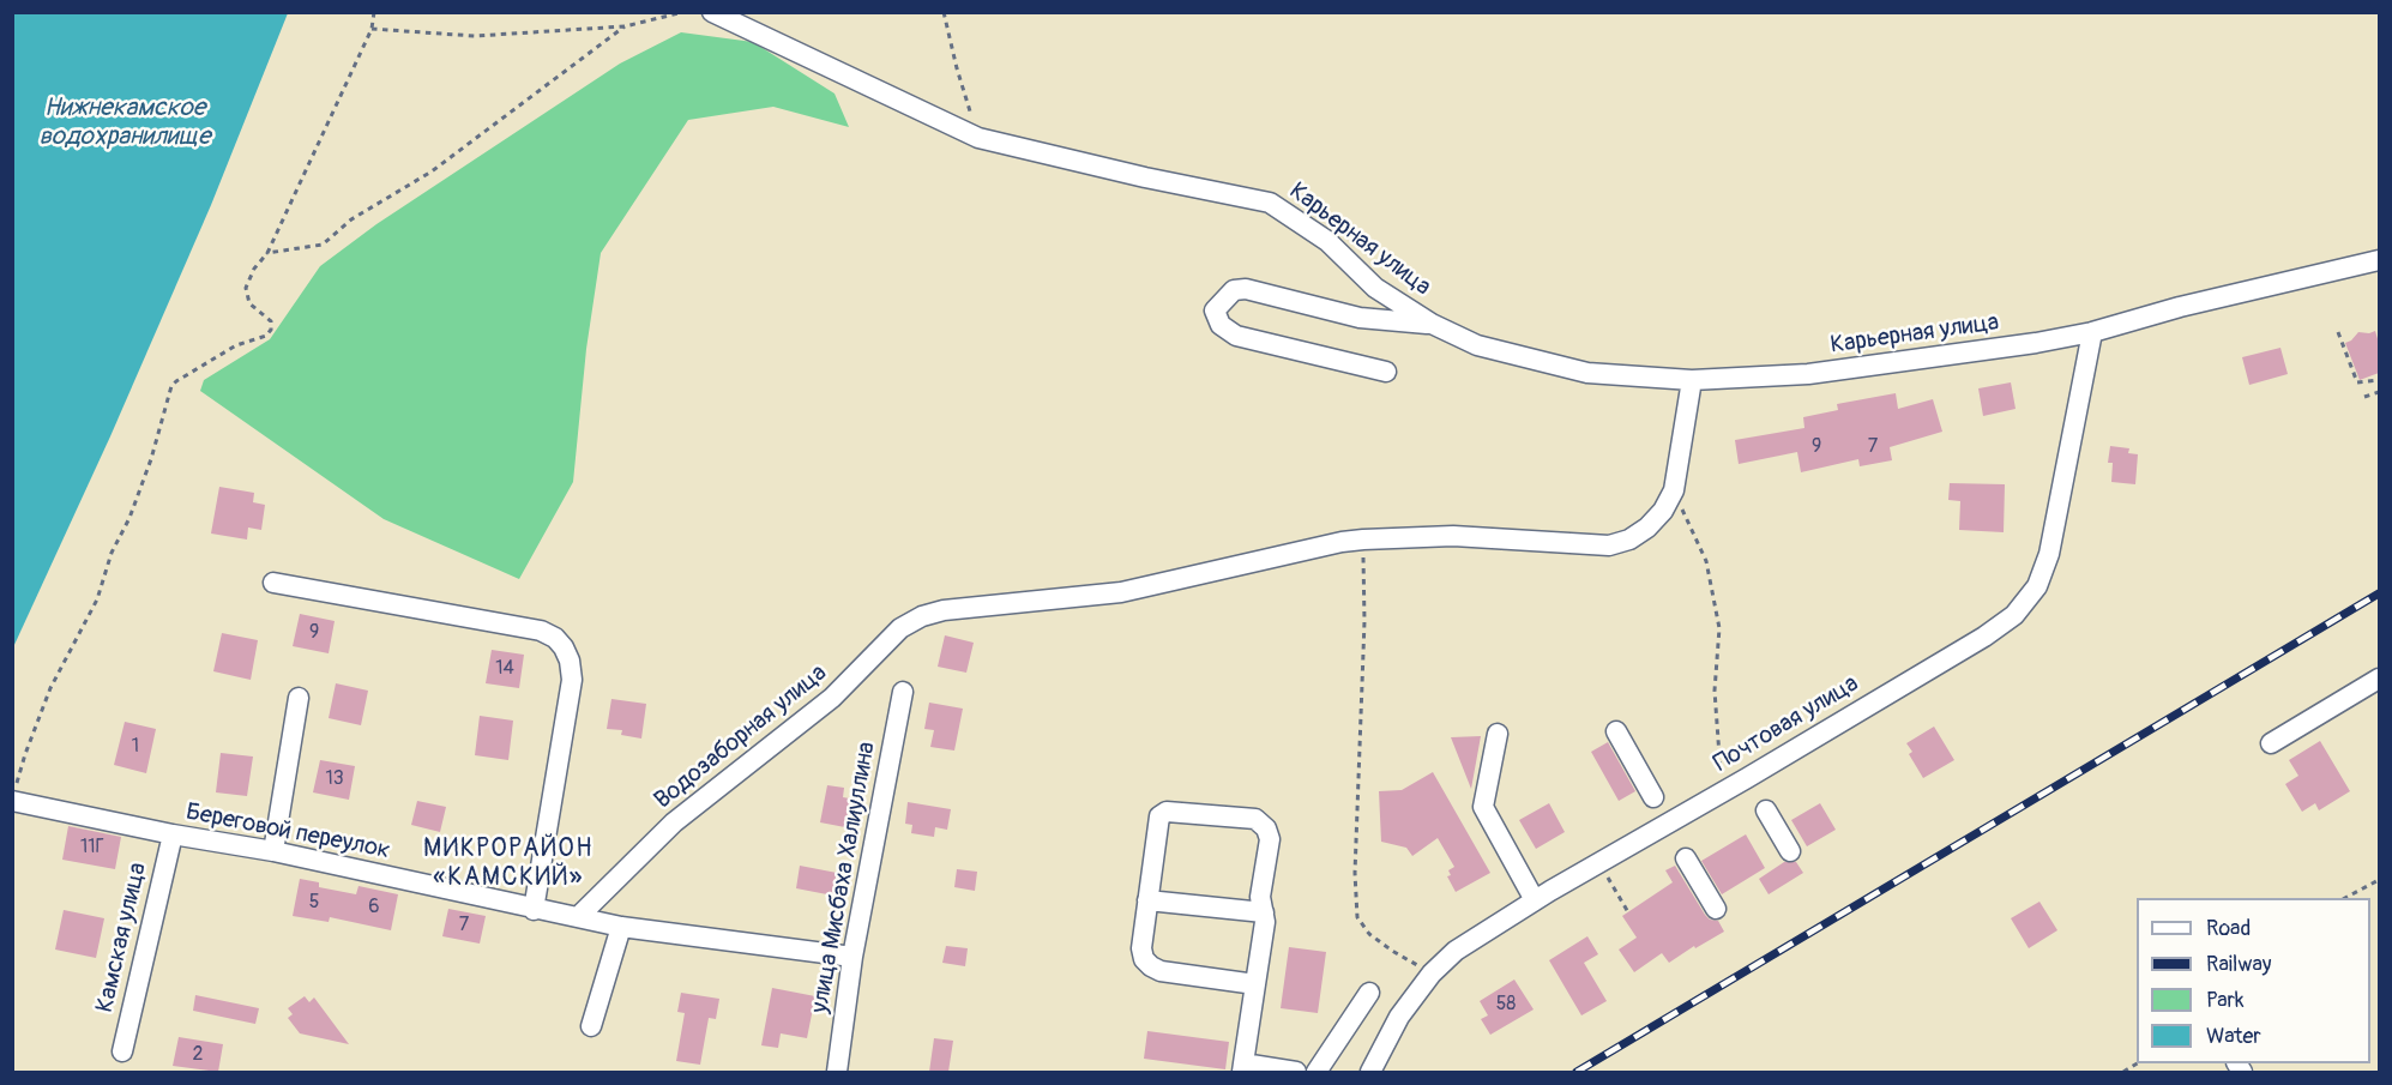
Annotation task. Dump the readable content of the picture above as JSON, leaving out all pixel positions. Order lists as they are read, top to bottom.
{
  "streets": {
    "street": [
      "Карьерная улица",
      "Почтовая улица",
      "Водозаборная улица",
      "Береговой переулок",
      "улица Мисбаха Халиуллина",
      "Камская улица"
    ]
  },
  "crossings": [
    ["Карьерная улица", "Почтовая улица"],
    ["Водозаборная улица", "Береговой переулок"],
    ["Береговой переулок", "улица Мисбаха Халиуллина"],
    ["Береговой переулок", "Камская улица"]
  ],
  "districts": ["МИКРОРАЙОН «КАМСКИЙ»"],
  "water": ["Нижнекамское водохранилище"],
  "house_numbers": [
    "9",
    "7",
    "9",
    "14",
    "1",
    "13",
    "11Г",
    "5",
    "6",
    "7",
    "58",
    "2"
  ],
  "legend": [
    "Road",
    "Railway",
    "Park",
    "Water"
  ]
}
